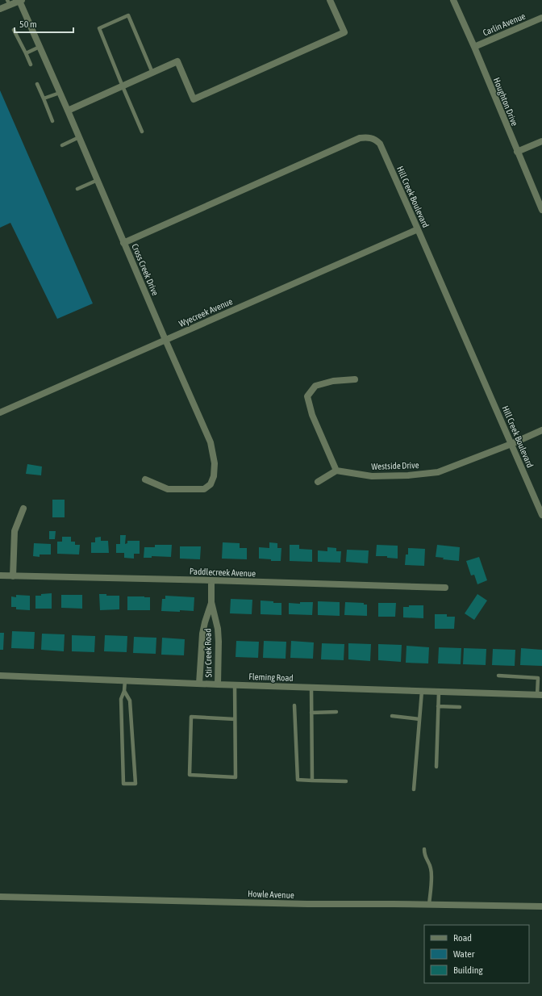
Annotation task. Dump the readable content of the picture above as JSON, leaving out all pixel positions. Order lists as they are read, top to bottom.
{
  "streets": {
    "street": [
      "Carlin Avenue",
      "Houghton Drive",
      "Hill Creek Boulevard",
      "Cross Creek Drive",
      "Wyecreek Avenue",
      "Westside Drive",
      "Paddlecreek Avenue",
      "Stir Creek Road",
      "Fleming Road",
      "Howle Avenue"
    ]
  },
  "crossings": [
    ["Carlin Avenue", "Houghton Drive"],
    ["Hill Creek Boulevard", "Cross Creek Drive"],
    ["Hill Creek Boulevard", "Wyecreek Avenue"],
    ["Hill Creek Boulevard", "Westside Drive"],
    ["Cross Creek Drive", "Wyecreek Avenue"],
    ["Paddlecreek Avenue", "Stir Creek Road"],
    ["Stir Creek Road", "Fleming Road"]
  ],
  "legend": ["Road", "Water", "Building"],
  "scale_bar": "50 m"
}
